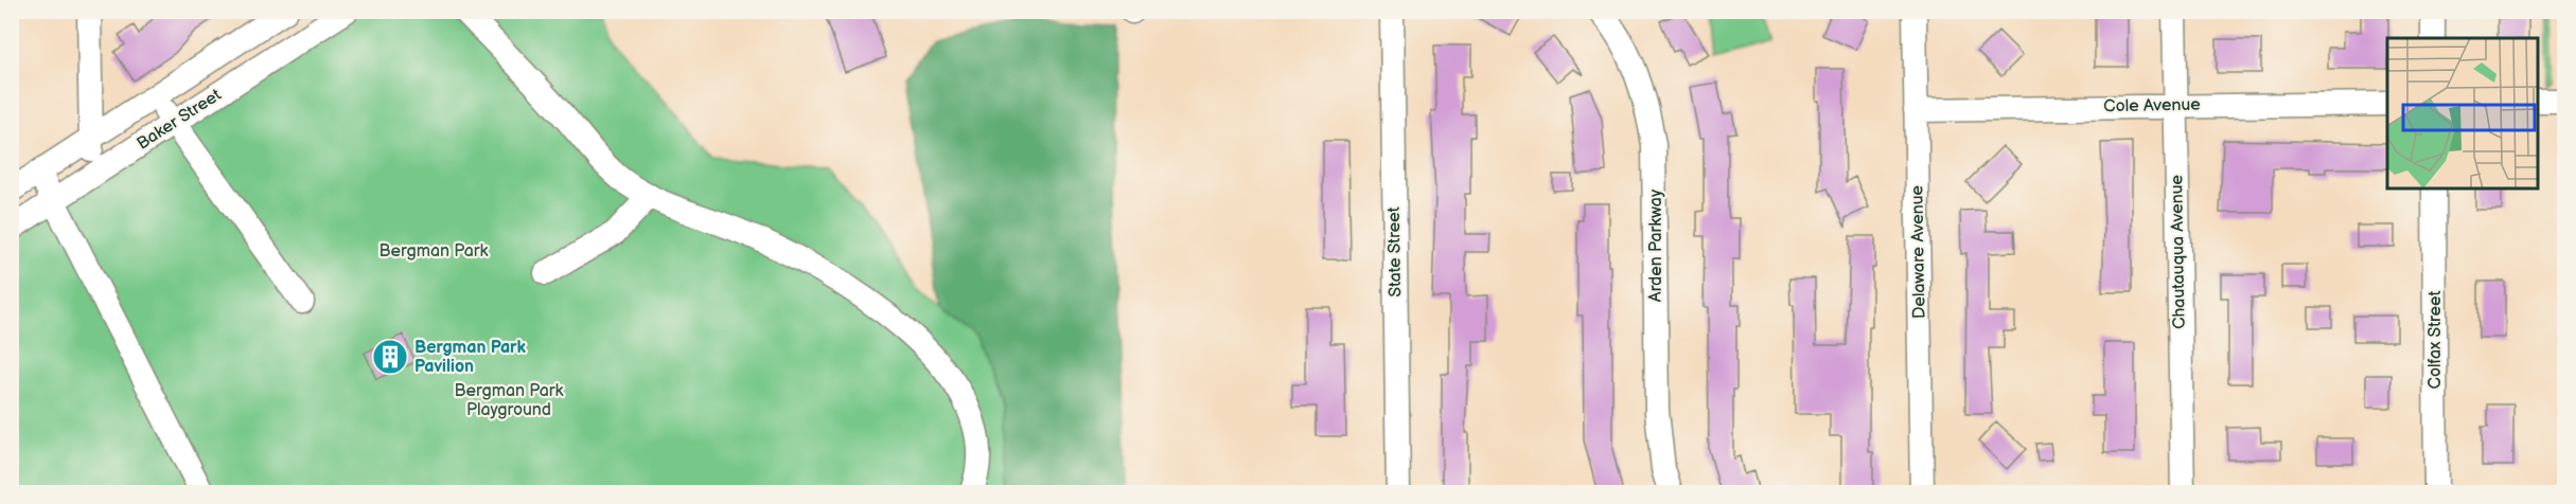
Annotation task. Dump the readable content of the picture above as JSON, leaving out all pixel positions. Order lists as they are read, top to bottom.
{
  "streets": {
    "street": [
      "Cole Avenue",
      "Baker Street",
      "Arden Parkway",
      "State Street",
      "Delaware Avenue",
      "Chautauqua Avenue",
      "Colfax Street"
    ]
  },
  "crossings": [
    ["Cole Avenue", "Delaware Avenue"],
    ["Cole Avenue", "Chautauqua Avenue"]
  ],
  "parks": ["Bergman Park", "Bergman Park Playground"],
  "places": {
    "building": ["Bergman Park Pavilion"]
  }
}
